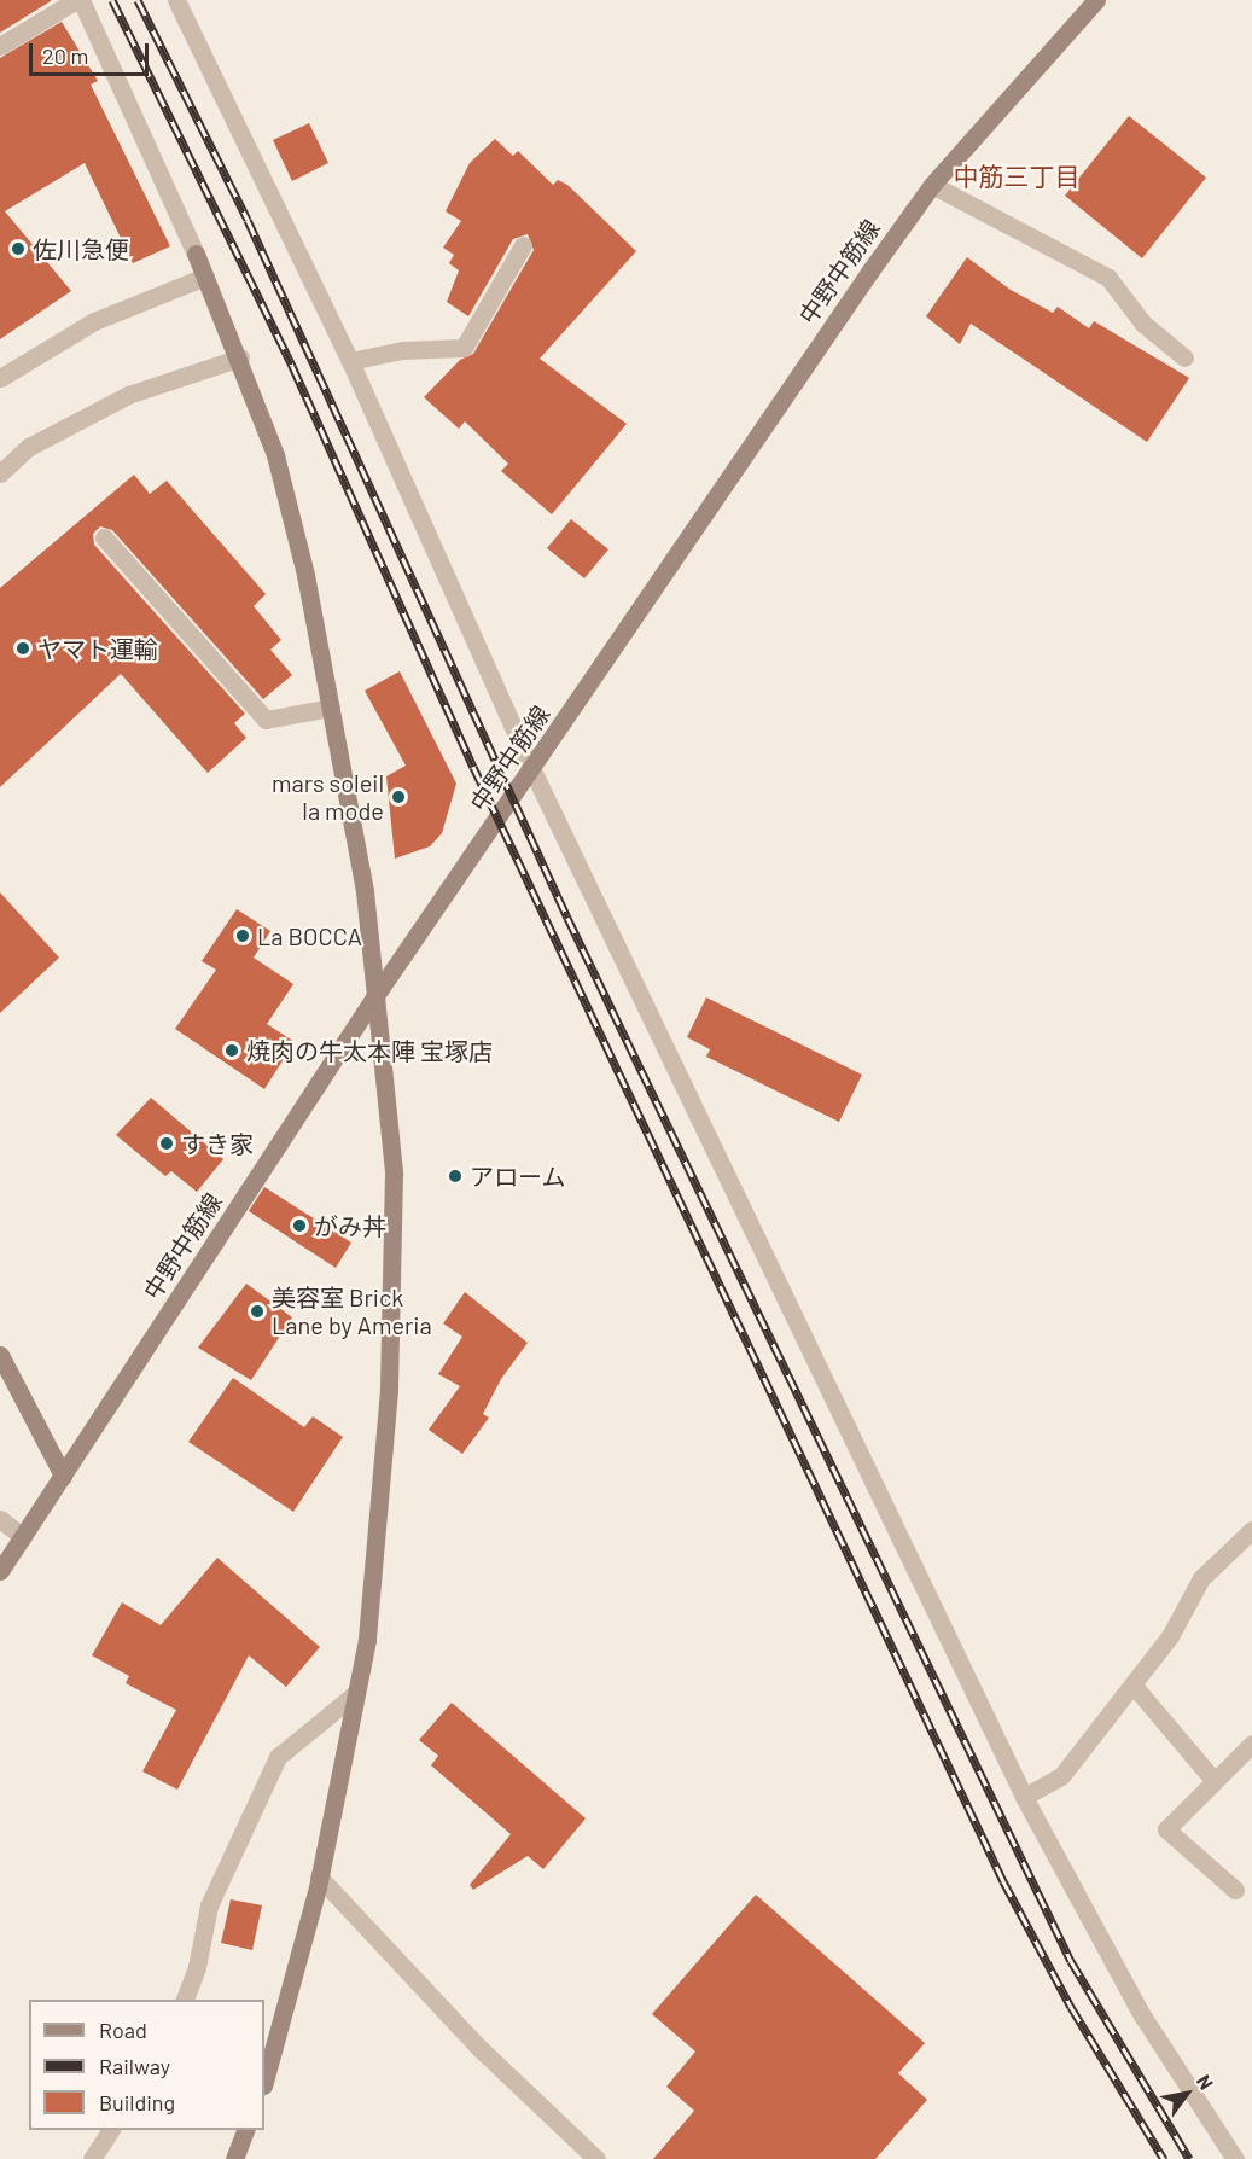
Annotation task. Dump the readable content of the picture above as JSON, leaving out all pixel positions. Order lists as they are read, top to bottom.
{
  "streets": {
    "street": ["中野中筋線"]
  },
  "districts": ["中筋三丁目"],
  "places": [
    "佐川急便",
    "ヤマト運輸",
    "mars soleil la mode",
    "La BOCCA",
    "焼肉の牛太本陣 宝塚店",
    "すき家",
    "アローム",
    "がみ丼",
    "美容室 Brick Lane by Ameria"
  ],
  "legend": ["Road", "Railway", "Building"],
  "scale_bar": "20 m",
  "north": "top right"
}
